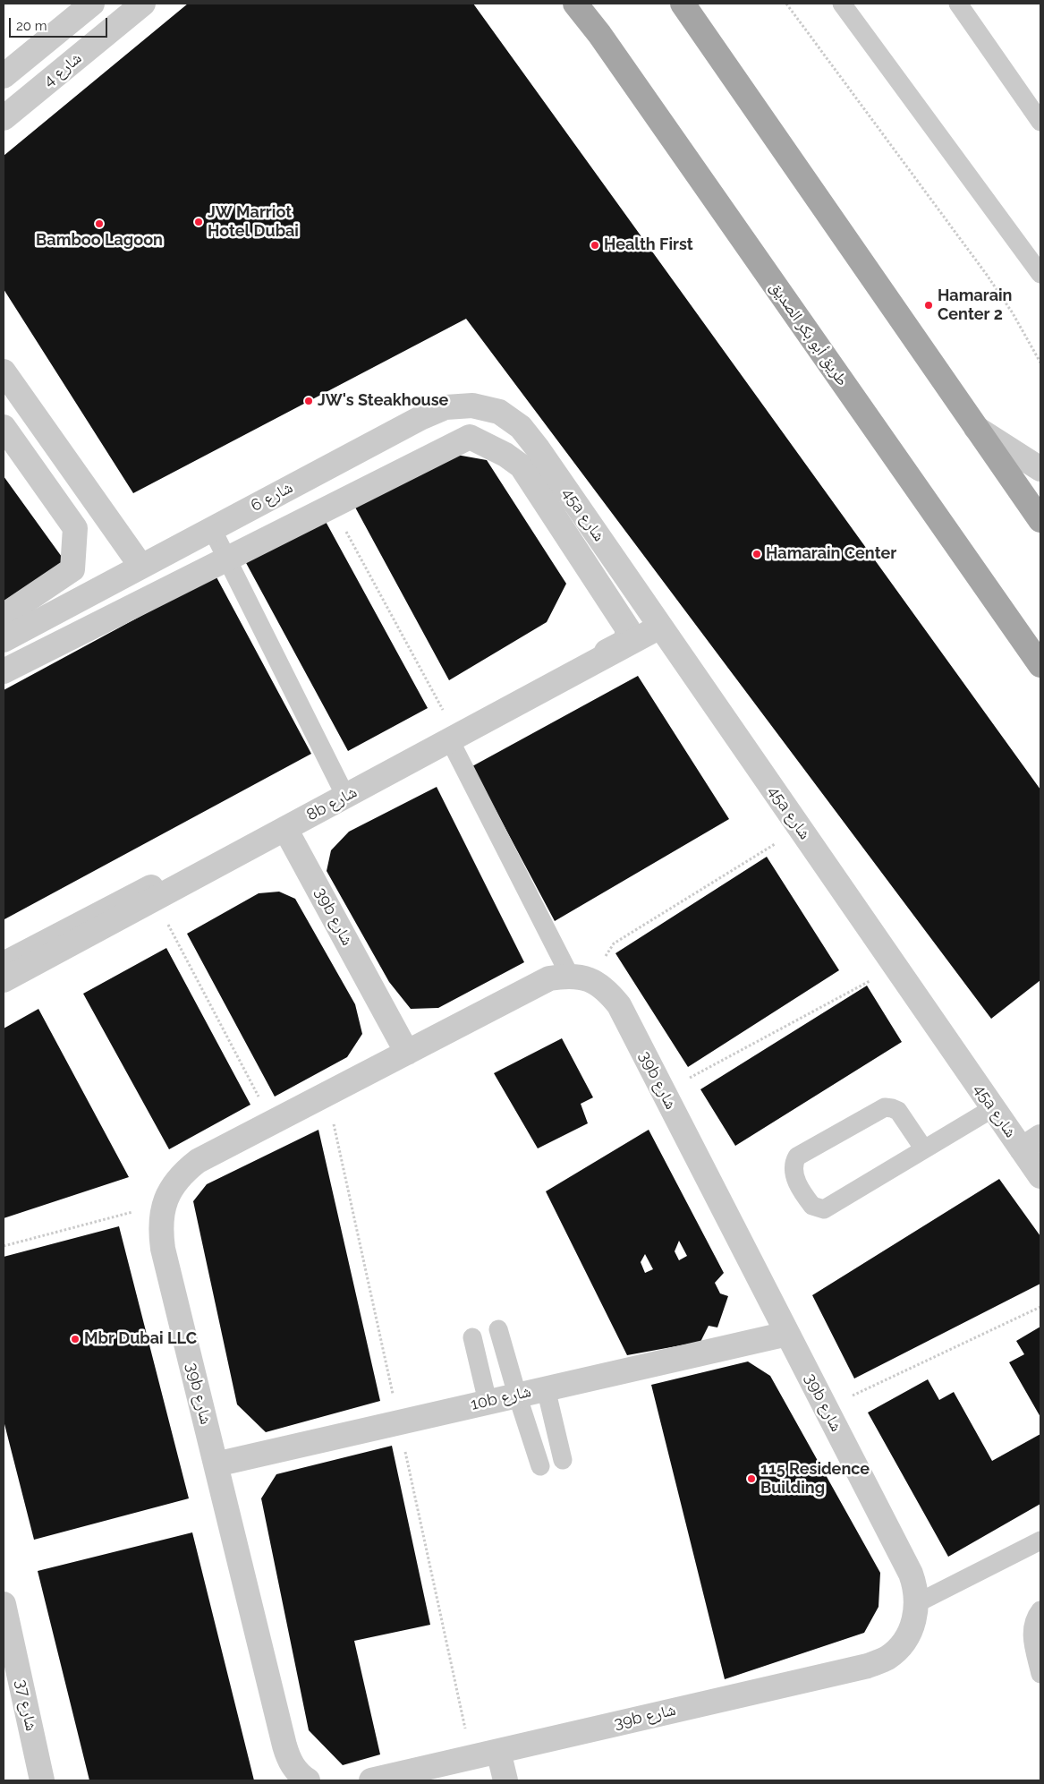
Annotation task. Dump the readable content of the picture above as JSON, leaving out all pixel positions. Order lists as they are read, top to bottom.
{
  "streets": {
    "main road": ["طريق أبو بكر الصديق"],
    "street": [
      "شارع 4",
      "شارع 6",
      "45a شارع",
      "8b شارع",
      "39b شارع",
      "10b شارع",
      "شارع 37"
    ]
  },
  "crossings": [
    ["شارع 6", "45a شارع"],
    ["45a شارع", "8b شارع"],
    ["8b شارع", "39b شارع"],
    ["39b شارع", "10b شارع"]
  ],
  "places": [
    "JW Marriot Hotel Dubai",
    "Bamboo Lagoon",
    "Health First",
    "Hamarain Center 2",
    "JW's Steakhouse",
    "Hamarain Center",
    "Mbr Dubai LLC",
    "115 Residence Building"
  ],
  "scale_bar": "20 m"
}
